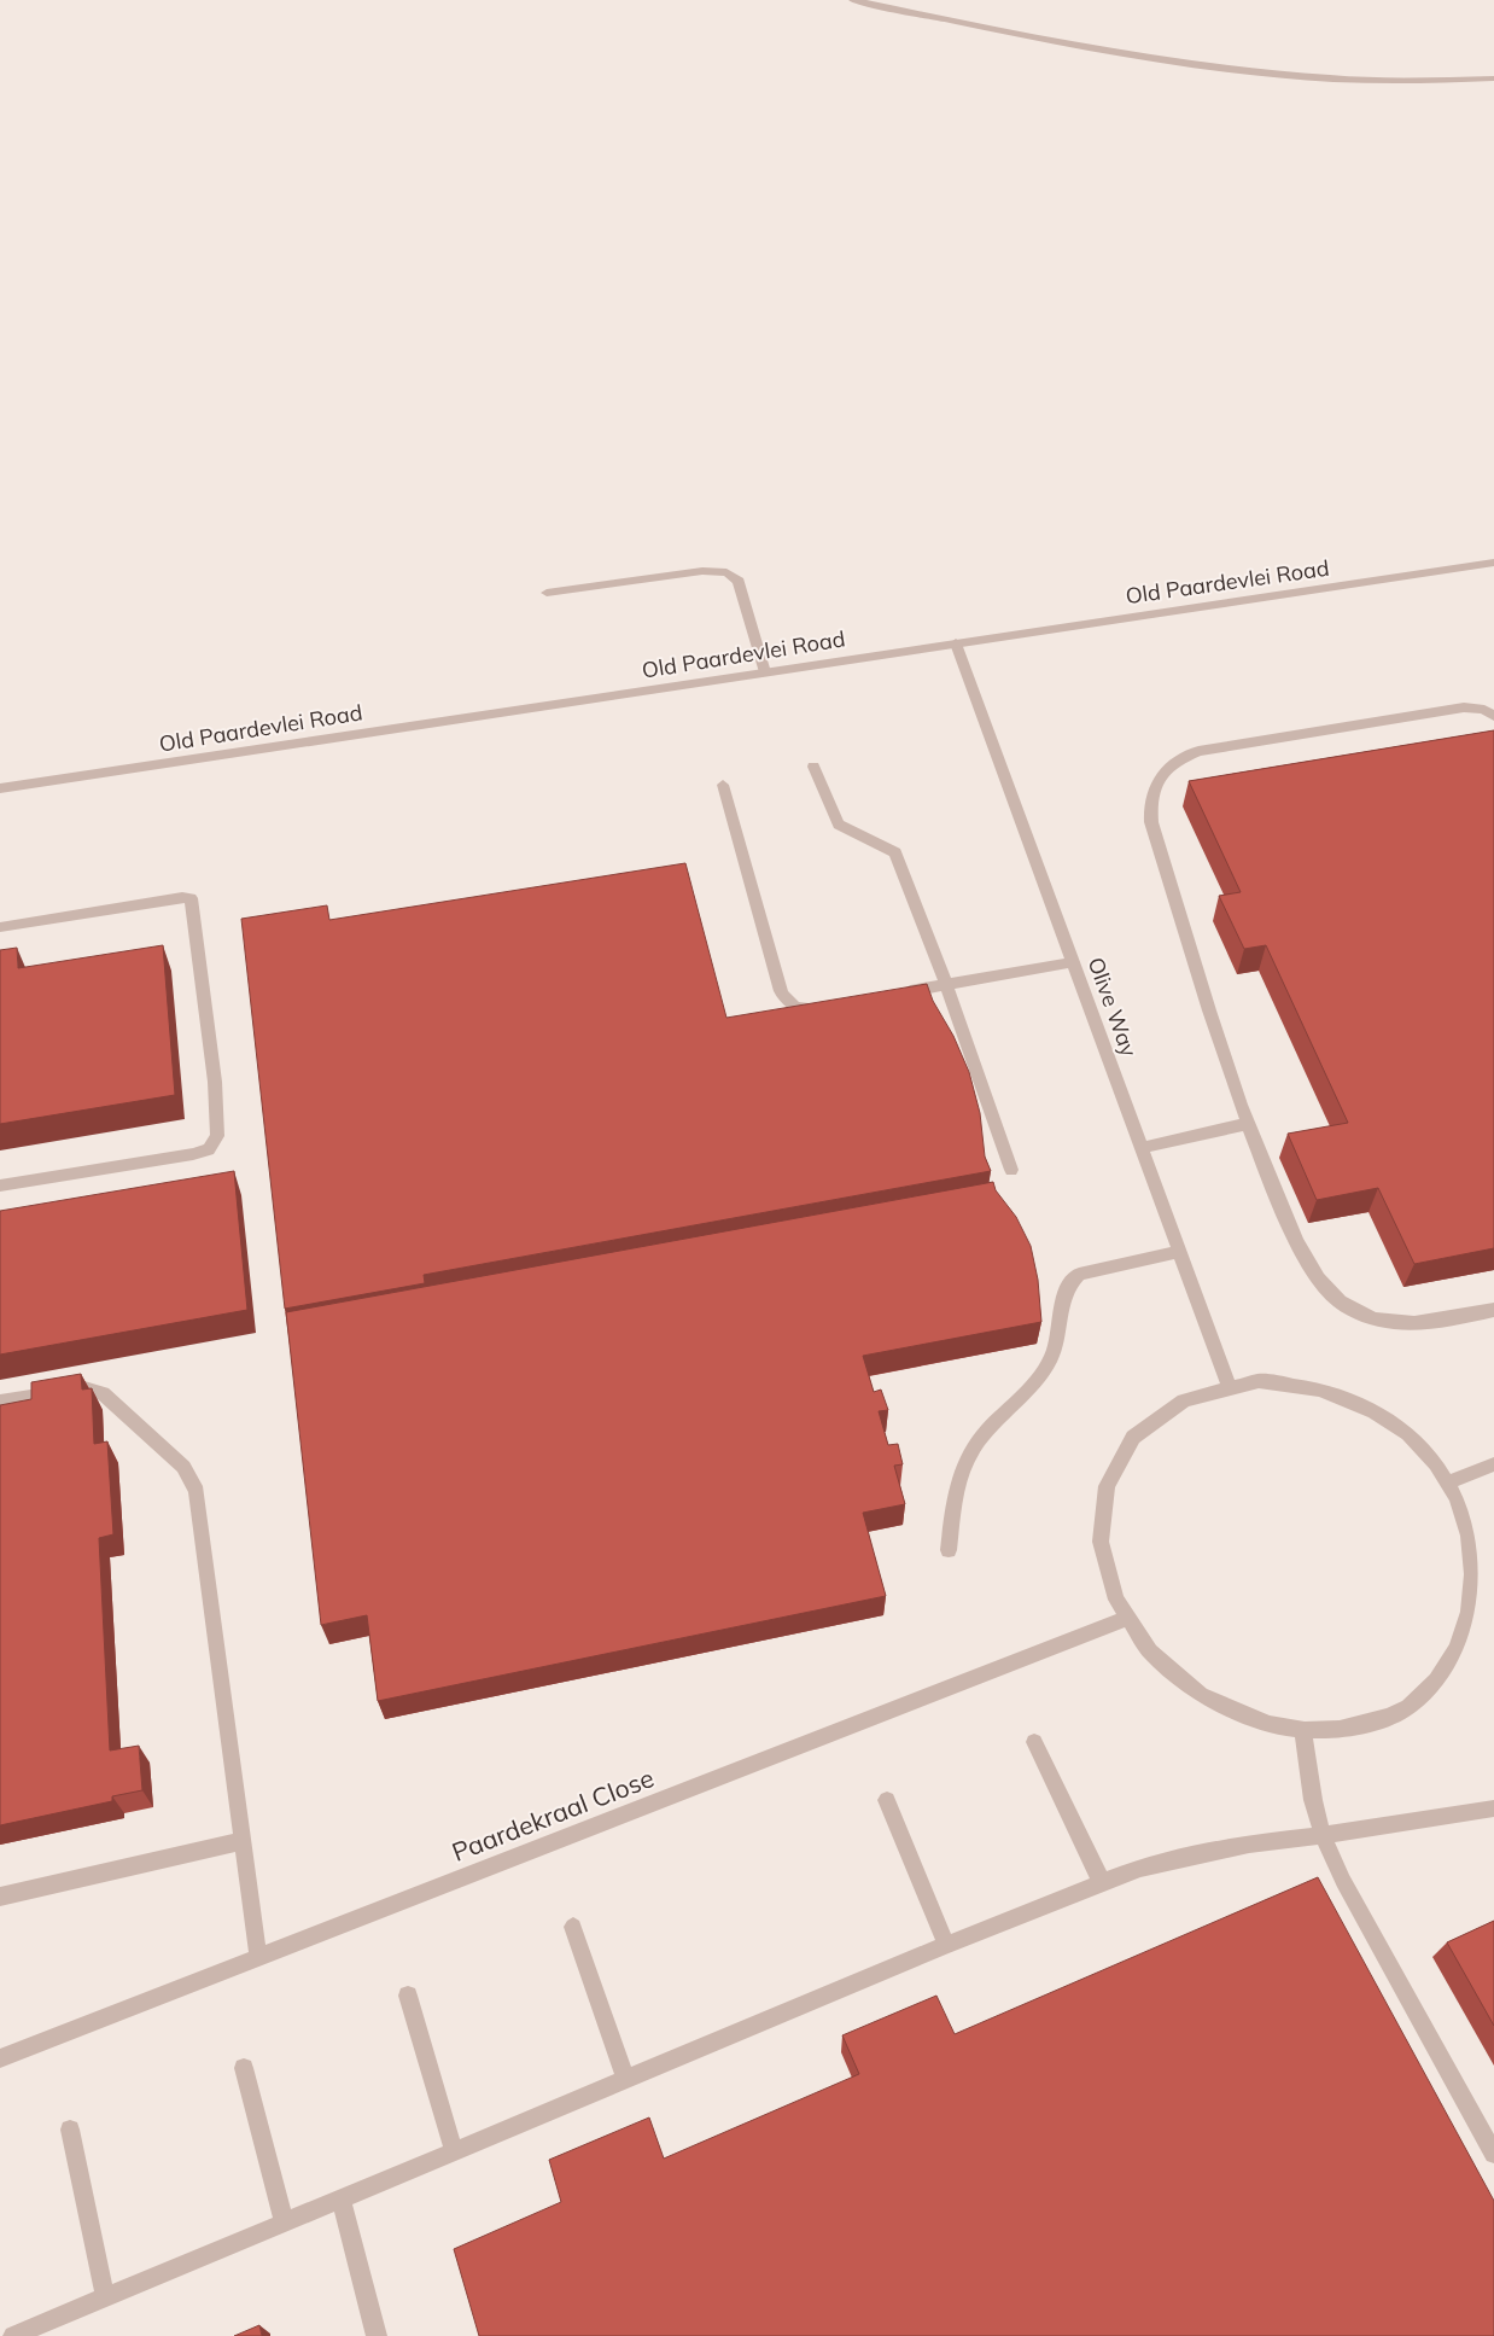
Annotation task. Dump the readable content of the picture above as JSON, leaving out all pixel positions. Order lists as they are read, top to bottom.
{
  "streets": {
    "street": ["Old Paardevlei Road", "Olive Way", "Paardekraal Close"]
  },
  "crossings": [
    ["Old Paardevlei Road", "Olive Way"]
  ]
}
